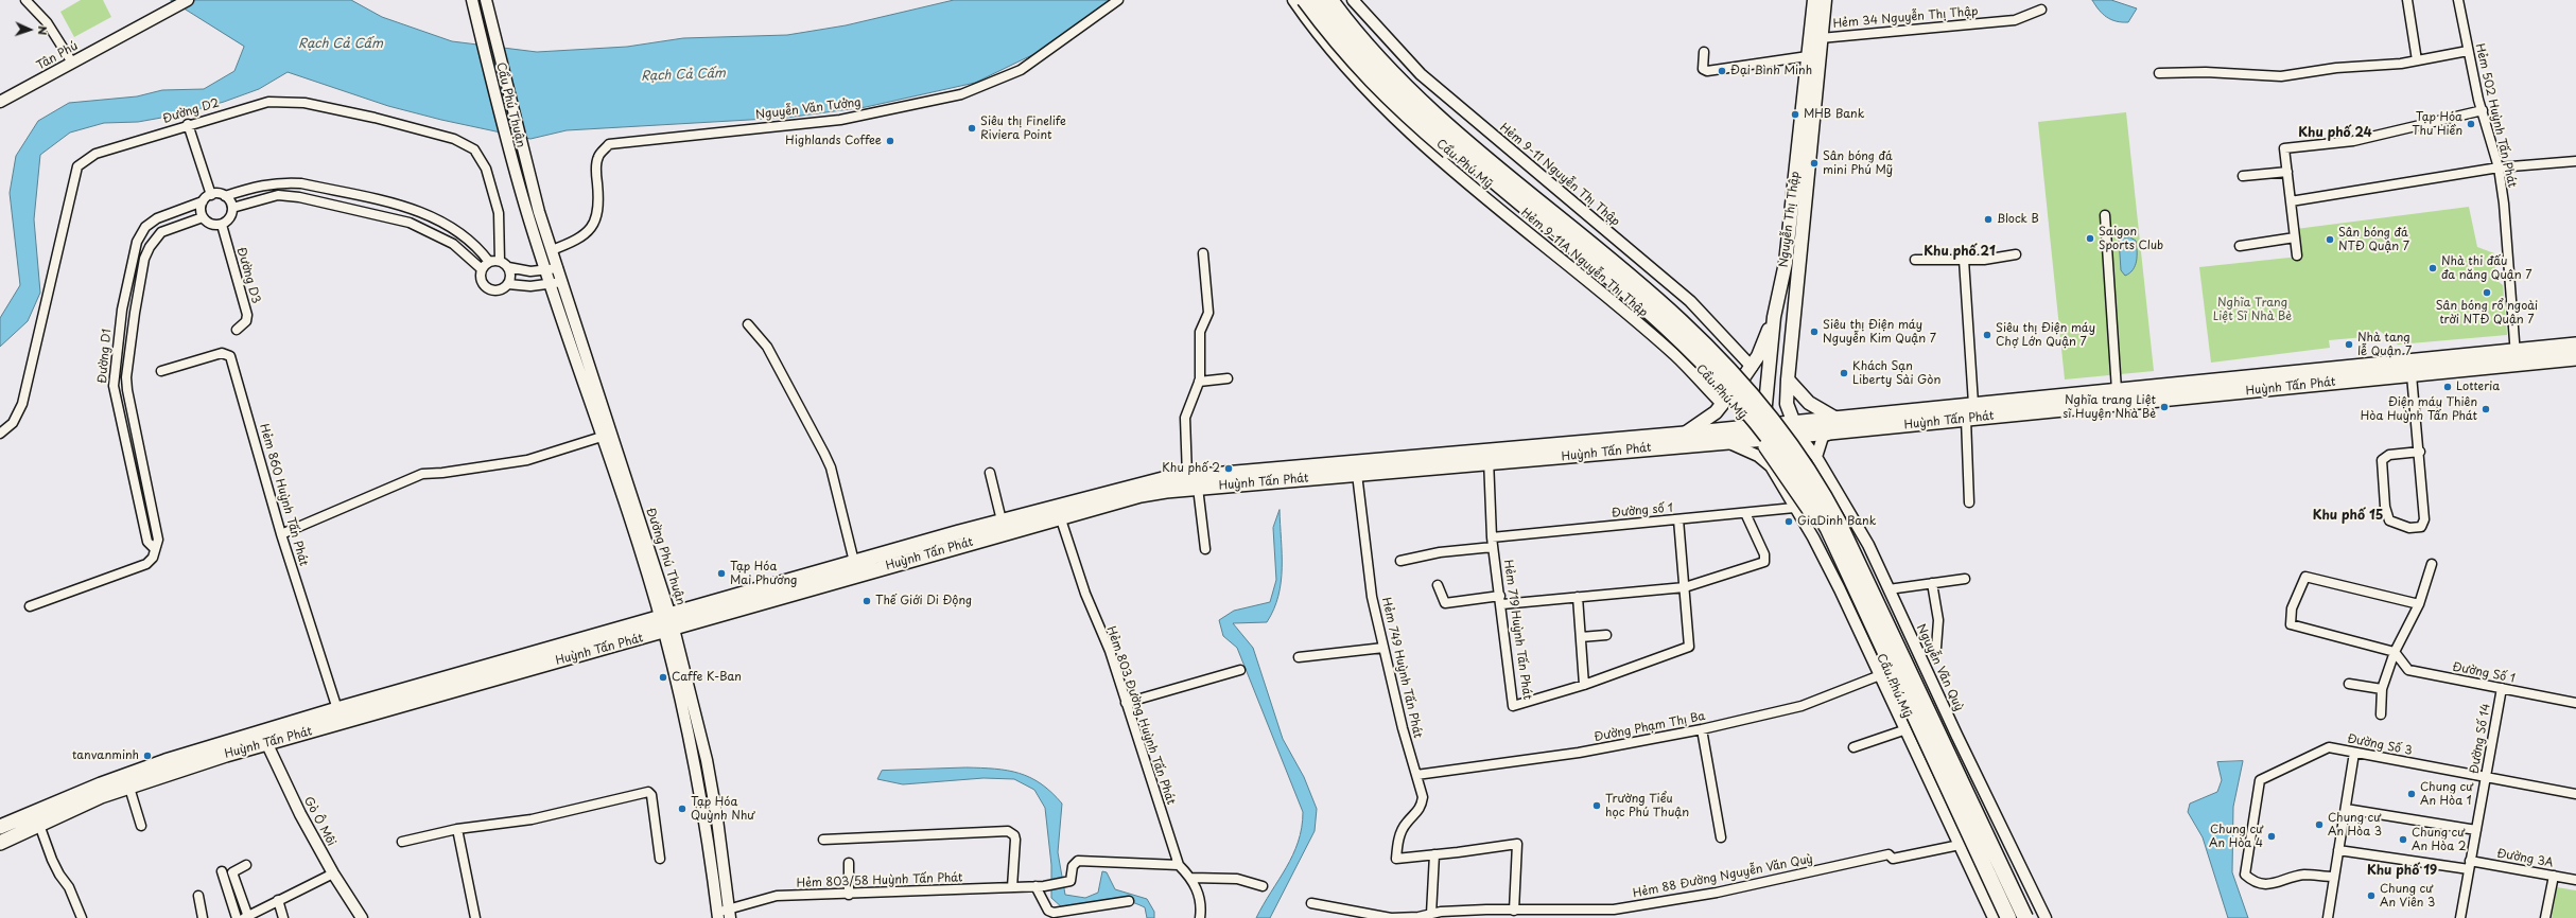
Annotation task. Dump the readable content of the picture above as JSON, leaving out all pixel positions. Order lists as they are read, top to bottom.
{
  "streets": {
    "highway": ["Cầu Phú Mỹ"],
    "main road": ["Nguyễn Thị Thập", "Huỳnh Tấn Phát"],
    "street": [
      "Hẻm 34 Nguyễn Thị Thập",
      "Tân Phú",
      "Cầu Phú Thuận",
      "Nguyễn Văn Tưởng",
      "Đường D2",
      "Hẻm 502 Huỳnh Tấn Phát",
      "Hẻm 9-11 Nguyễn Thị Thập",
      "Hẻm 9-11A Nguyễn Thị Thập",
      "Đường D3",
      "Đường D1",
      "Hẻm 860 Huỳnh Tấn Phát",
      "Đường số 1",
      "Đường Phú Thuận",
      "Hẻm 719 Huỳnh Tấn Phát",
      "Hẻm 749 Huỳnh Tấn Phát",
      "Nguyễn Văn Quỳ",
      "Đường Số 1",
      "Hẻm 803 Đường Huỳnh Tấn Phát",
      "Đường Phạm Thị Ba",
      "Đường Số 14",
      "Đường Số 3",
      "Gò Ô Môi",
      "Đường 3A",
      "Hẻm 88 Đường Nguyễn Văn Quỳ",
      "Hẻm 803/58 Huỳnh Tấn Phát"
    ]
  },
  "crossings": [
    ["Hẻm 34 Nguyễn Thị Thập", "Nguyễn Thị Thập"],
    ["Cầu Phú Thuận", "Đường Phú Thuận"],
    ["Nguyễn Văn Tưởng", "Đường Phú Thuận"],
    ["Hẻm 502 Huỳnh Tấn Phát", "Huỳnh Tấn Phát"],
    ["Nguyễn Thị Thập", "Huỳnh Tấn Phát"],
    ["Nguyễn Thị Thập", "Nguyễn Văn Quỳ"],
    ["Đường D3", "Đường D1"],
    ["Huỳnh Tấn Phát", "Hẻm 860 Huỳnh Tấn Phát"],
    ["Huỳnh Tấn Phát", "Đường Phú Thuận"],
    ["Huỳnh Tấn Phát", "Hẻm 719 Huỳnh Tấn Phát"],
    ["Huỳnh Tấn Phát", "Hẻm 749 Huỳnh Tấn Phát"],
    ["Huỳnh Tấn Phát", "Nguyễn Văn Quỳ"],
    ["Huỳnh Tấn Phát", "Hẻm 803 Đường Huỳnh Tấn Phát"],
    ["Huỳnh Tấn Phát", "Gò Ô Môi"],
    ["Đường số 1", "Hẻm 719 Huỳnh Tấn Phát"],
    ["Đường Phú Thuận", "Hẻm 803/58 Huỳnh Tấn Phát"],
    ["Hẻm 749 Huỳnh Tấn Phát", "Đường Phạm Thị Ba"],
    ["Đường Số 1", "Đường Số 14"],
    ["Hẻm 803 Đường Huỳnh Tấn Phát", "Hẻm 803/58 Huỳnh Tấn Phát"],
    ["Đường Số 14", "Đường Số 3"],
    ["Đường Số 14", "Đường 3A"]
  ],
  "districts": [
    "Khu phố 24",
    "Khu phố 21",
    "Khu phố 15",
    "Khu phố 19"
  ],
  "water": ["Rạch Cả Cấm"],
  "parks": ["Nghĩa Trang Liệt Sĩ Nhà Bè"],
  "places": [
    "Đại Bình Minh",
    "MHB Bank",
    "Tạp Hóa Thu Hiền",
    "Siêu thị Finelife Riviera Point",
    "Highlands Coffee",
    "Sân bóng đá mini Phú Mỹ",
    "Block B",
    "Saigon Sports Club",
    "Sân bóng đá NTĐ Quận 7",
    "Nhà thi đấu đa năng Quận 7",
    "Sân bóng rổ ngoài trời NTĐ Quận 7",
    "Siêu thị Điện máy Nguyễn Kim Quận 7",
    "Siêu thị Điện máy Chợ Lớn Quận 7",
    "Nhà tang lễ Quận 7",
    "Khách Sạn Liberty Sài Gòn",
    "Lotteria",
    "Nghĩa trang Liệt sĩ Huyện Nhà Bè",
    "Điện máy Thiên Hòa Huỳnh Tấn Phát",
    "Khu phố 2",
    "GiaDinh Bank",
    "Tạp Hóa Mai Phương",
    "Thế Giới Di Động",
    "Caffe K-Ban",
    "tanvanminh",
    "Chung cư An Hòa 1",
    "Trường Tiểu học Phú Thuận",
    "Tạp Hóa Quỳnh Như",
    "Chung cư An Hòa 3",
    "Chung cư An Hòa 4",
    "Chung cư An Hòa 2",
    "Chung cư An Viên 3"
  ],
  "north": "right"
}
